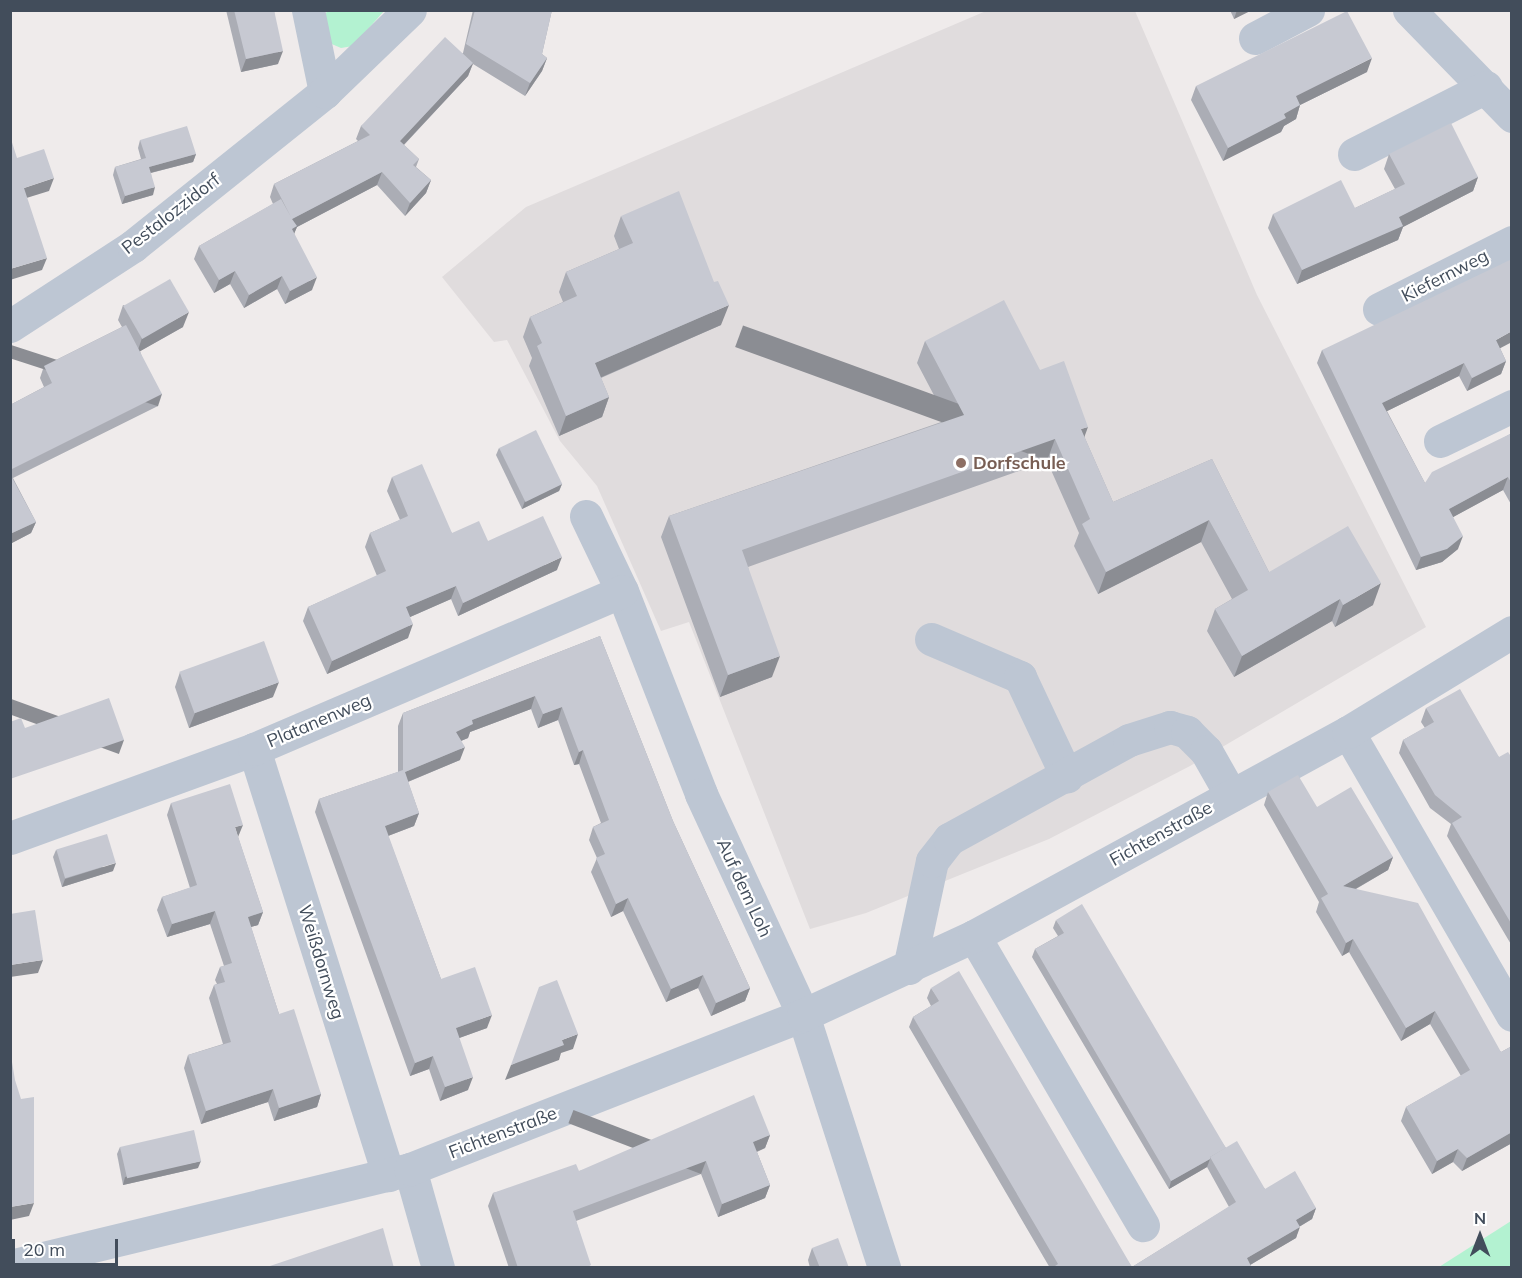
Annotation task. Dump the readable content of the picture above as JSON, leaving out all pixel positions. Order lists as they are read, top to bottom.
{
  "streets": {
    "street": [
      "Pestalozzidorf",
      "Kiefernweg",
      "Platanenweg",
      "Fichtenstraße",
      "Auf dem Loh",
      "Weißdornweg"
    ]
  },
  "crossings": [
    ["Platanenweg", "Auf dem Loh"],
    ["Platanenweg", "Weißdornweg"],
    ["Fichtenstraße", "Auf dem Loh"],
    ["Fichtenstraße", "Weißdornweg"]
  ],
  "places": ["Dorfschule"],
  "scale_bar": "20 m",
  "north": "top"
}
